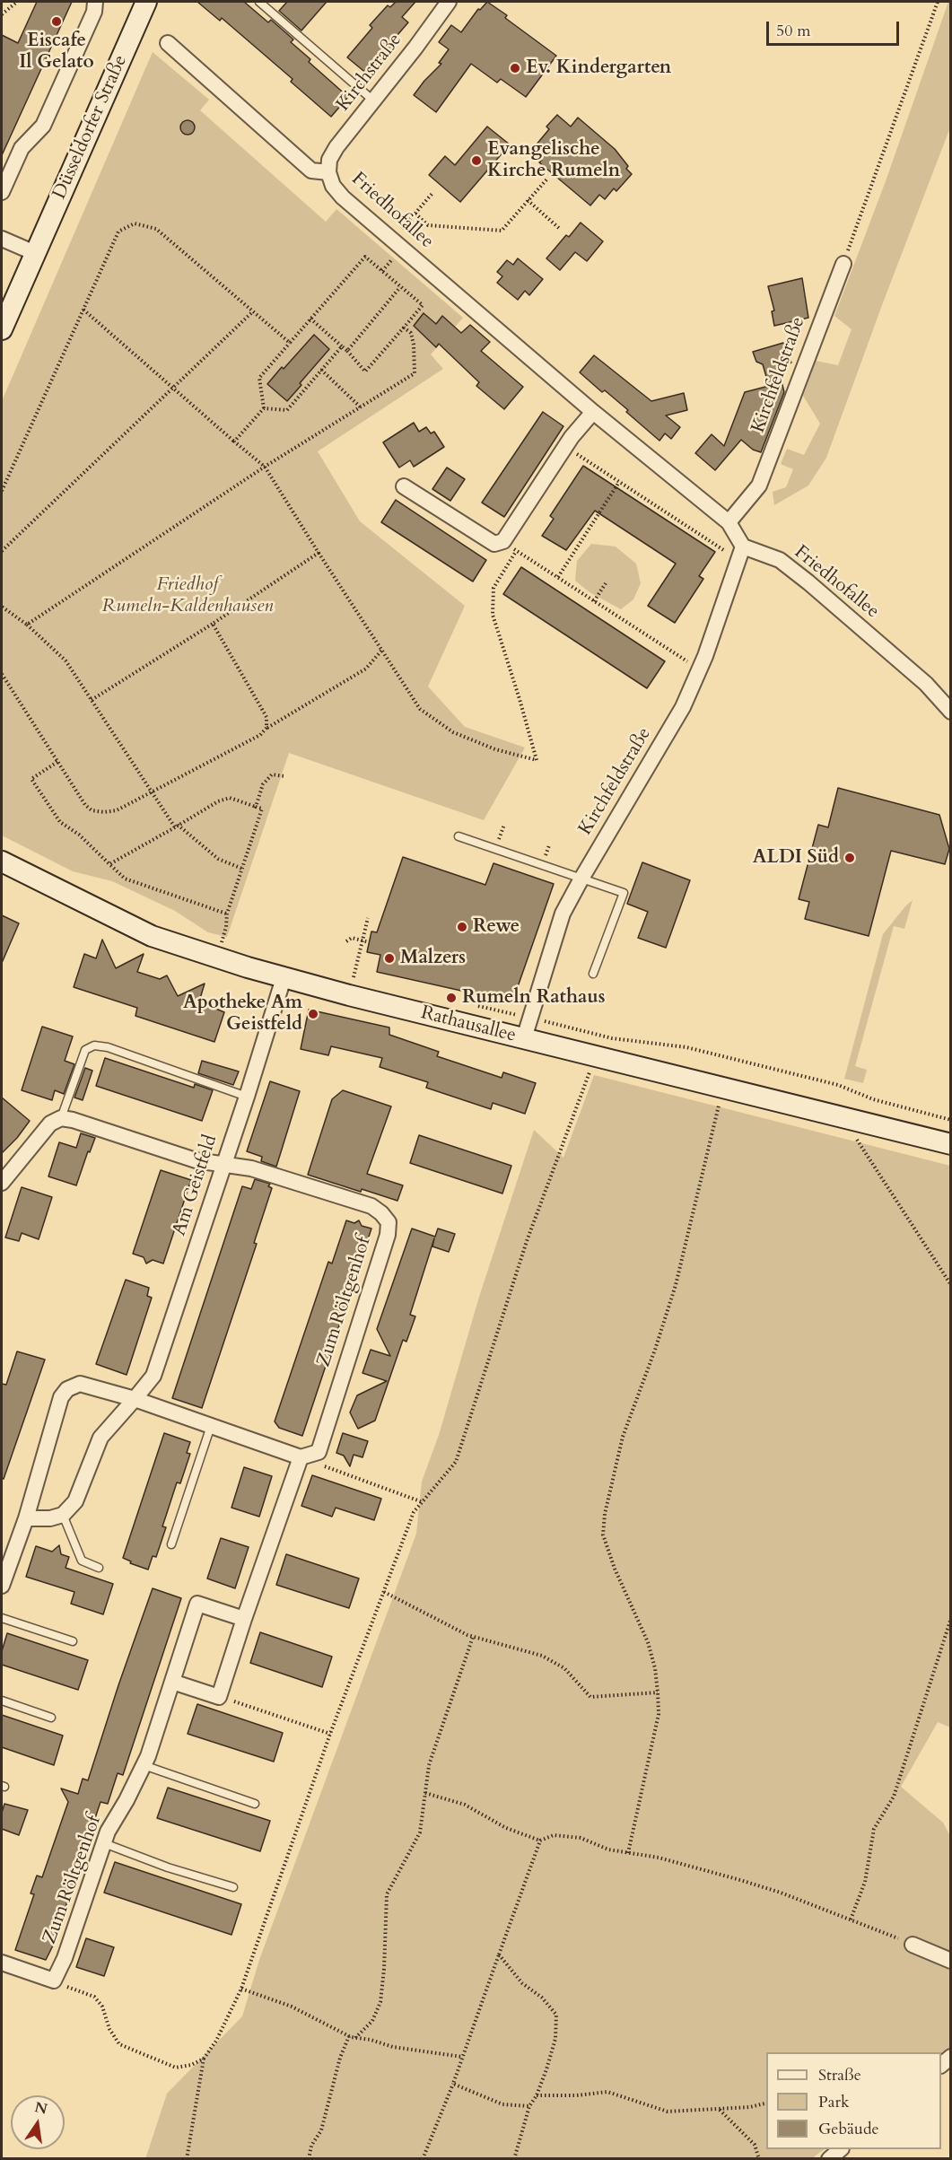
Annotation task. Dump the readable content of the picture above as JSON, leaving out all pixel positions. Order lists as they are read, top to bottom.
{
  "streets": {
    "main road": ["Düsseldorfer Straße", "Rathausallee"],
    "street": [
      "Kirchstraße",
      "Friedhofallee",
      "Kirchfeldstraße",
      "Am Geistfeld",
      "Zum Röltgenhof"
    ]
  },
  "crossings": [
    ["Kirchstraße", "Friedhofallee"],
    ["Friedhofallee", "Kirchfeldstraße"],
    ["Kirchfeldstraße", "Rathausallee"],
    ["Rathausallee", "Am Geistfeld"],
    ["Am Geistfeld", "Zum Röltgenhof"]
  ],
  "parks": ["Friedhof Rumeln-Kaldenhausen"],
  "places": [
    "Eiscafe Il Gelato",
    "Ev. Kindergarten",
    "Evangelische Kirche Rumeln",
    "ALDI Süd",
    "Rewe",
    "Malzers",
    "Rumeln Rathaus",
    "Apotheke Am Geistfeld"
  ],
  "legend": ["Straße", "Park", "Gebäude"],
  "scale_bar": "50 m",
  "north": "top"
}
